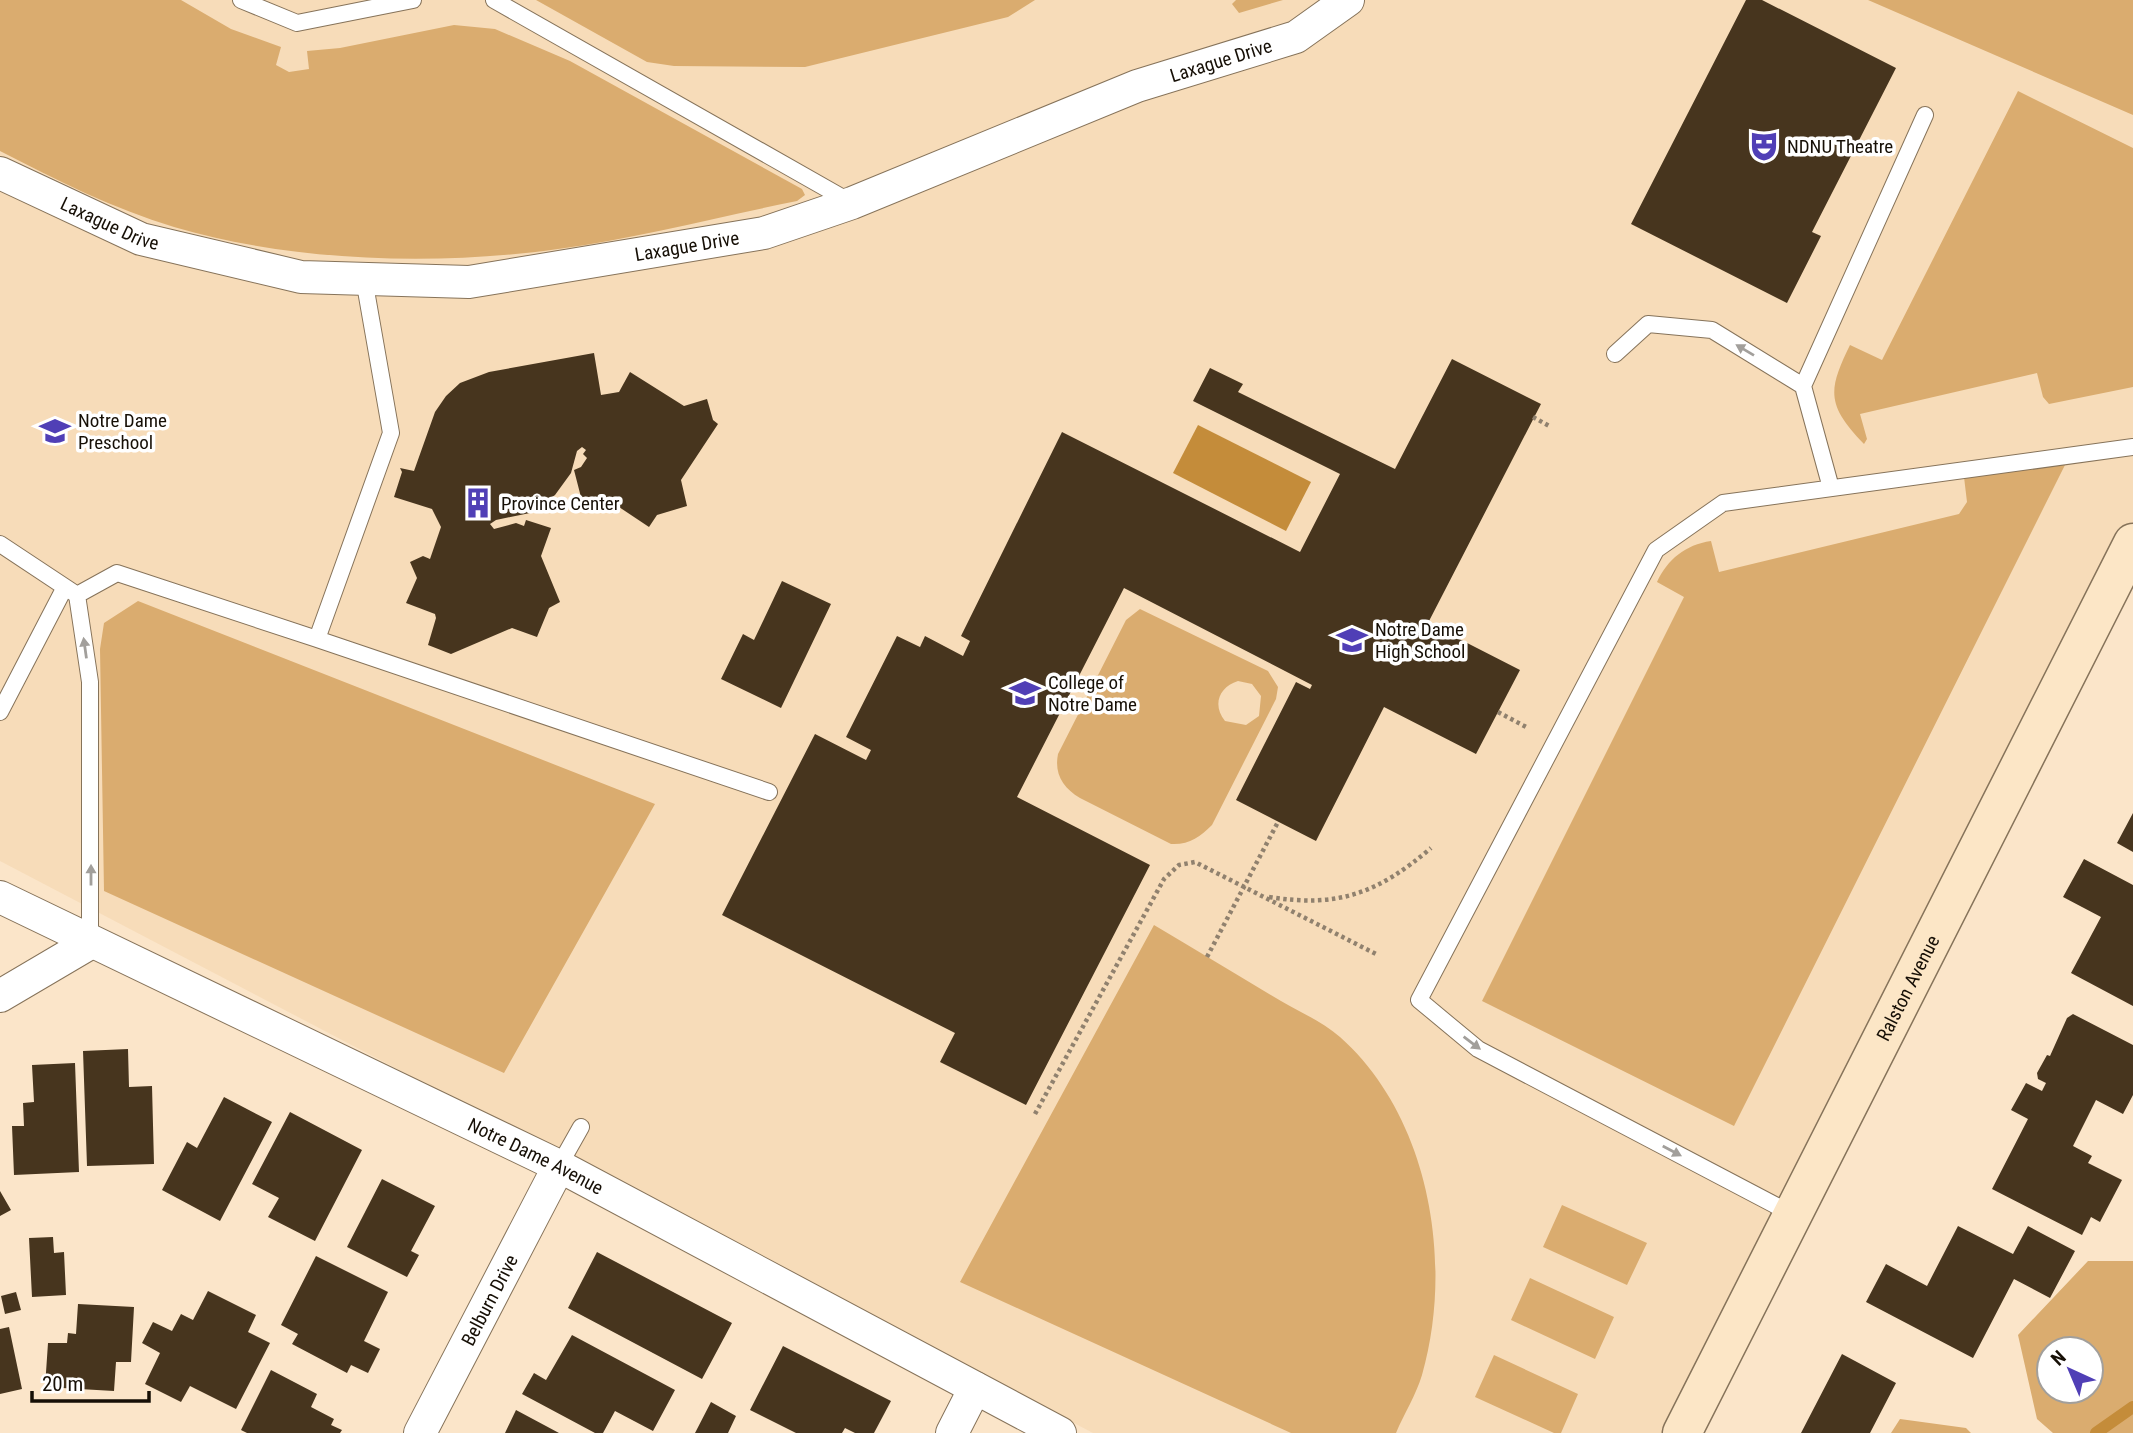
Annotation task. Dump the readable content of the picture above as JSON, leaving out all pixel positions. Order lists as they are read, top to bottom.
{
  "streets": {
    "main road": ["Ralston Avenue"],
    "street": ["Laxague Drive", "Notre Dame Avenue", "Belburn Drive"]
  },
  "crossings": [
    ["Notre Dame Avenue", "Belburn Drive"]
  ],
  "places": {
    "theatre": ["NDNU Theatre"],
    "school or university": ["Notre Dame Preschool", "Notre Dame High School", "College of Notre Dame"],
    "building": ["Province Center"]
  },
  "scale_bar": "20 m",
  "north": "top left"
}
